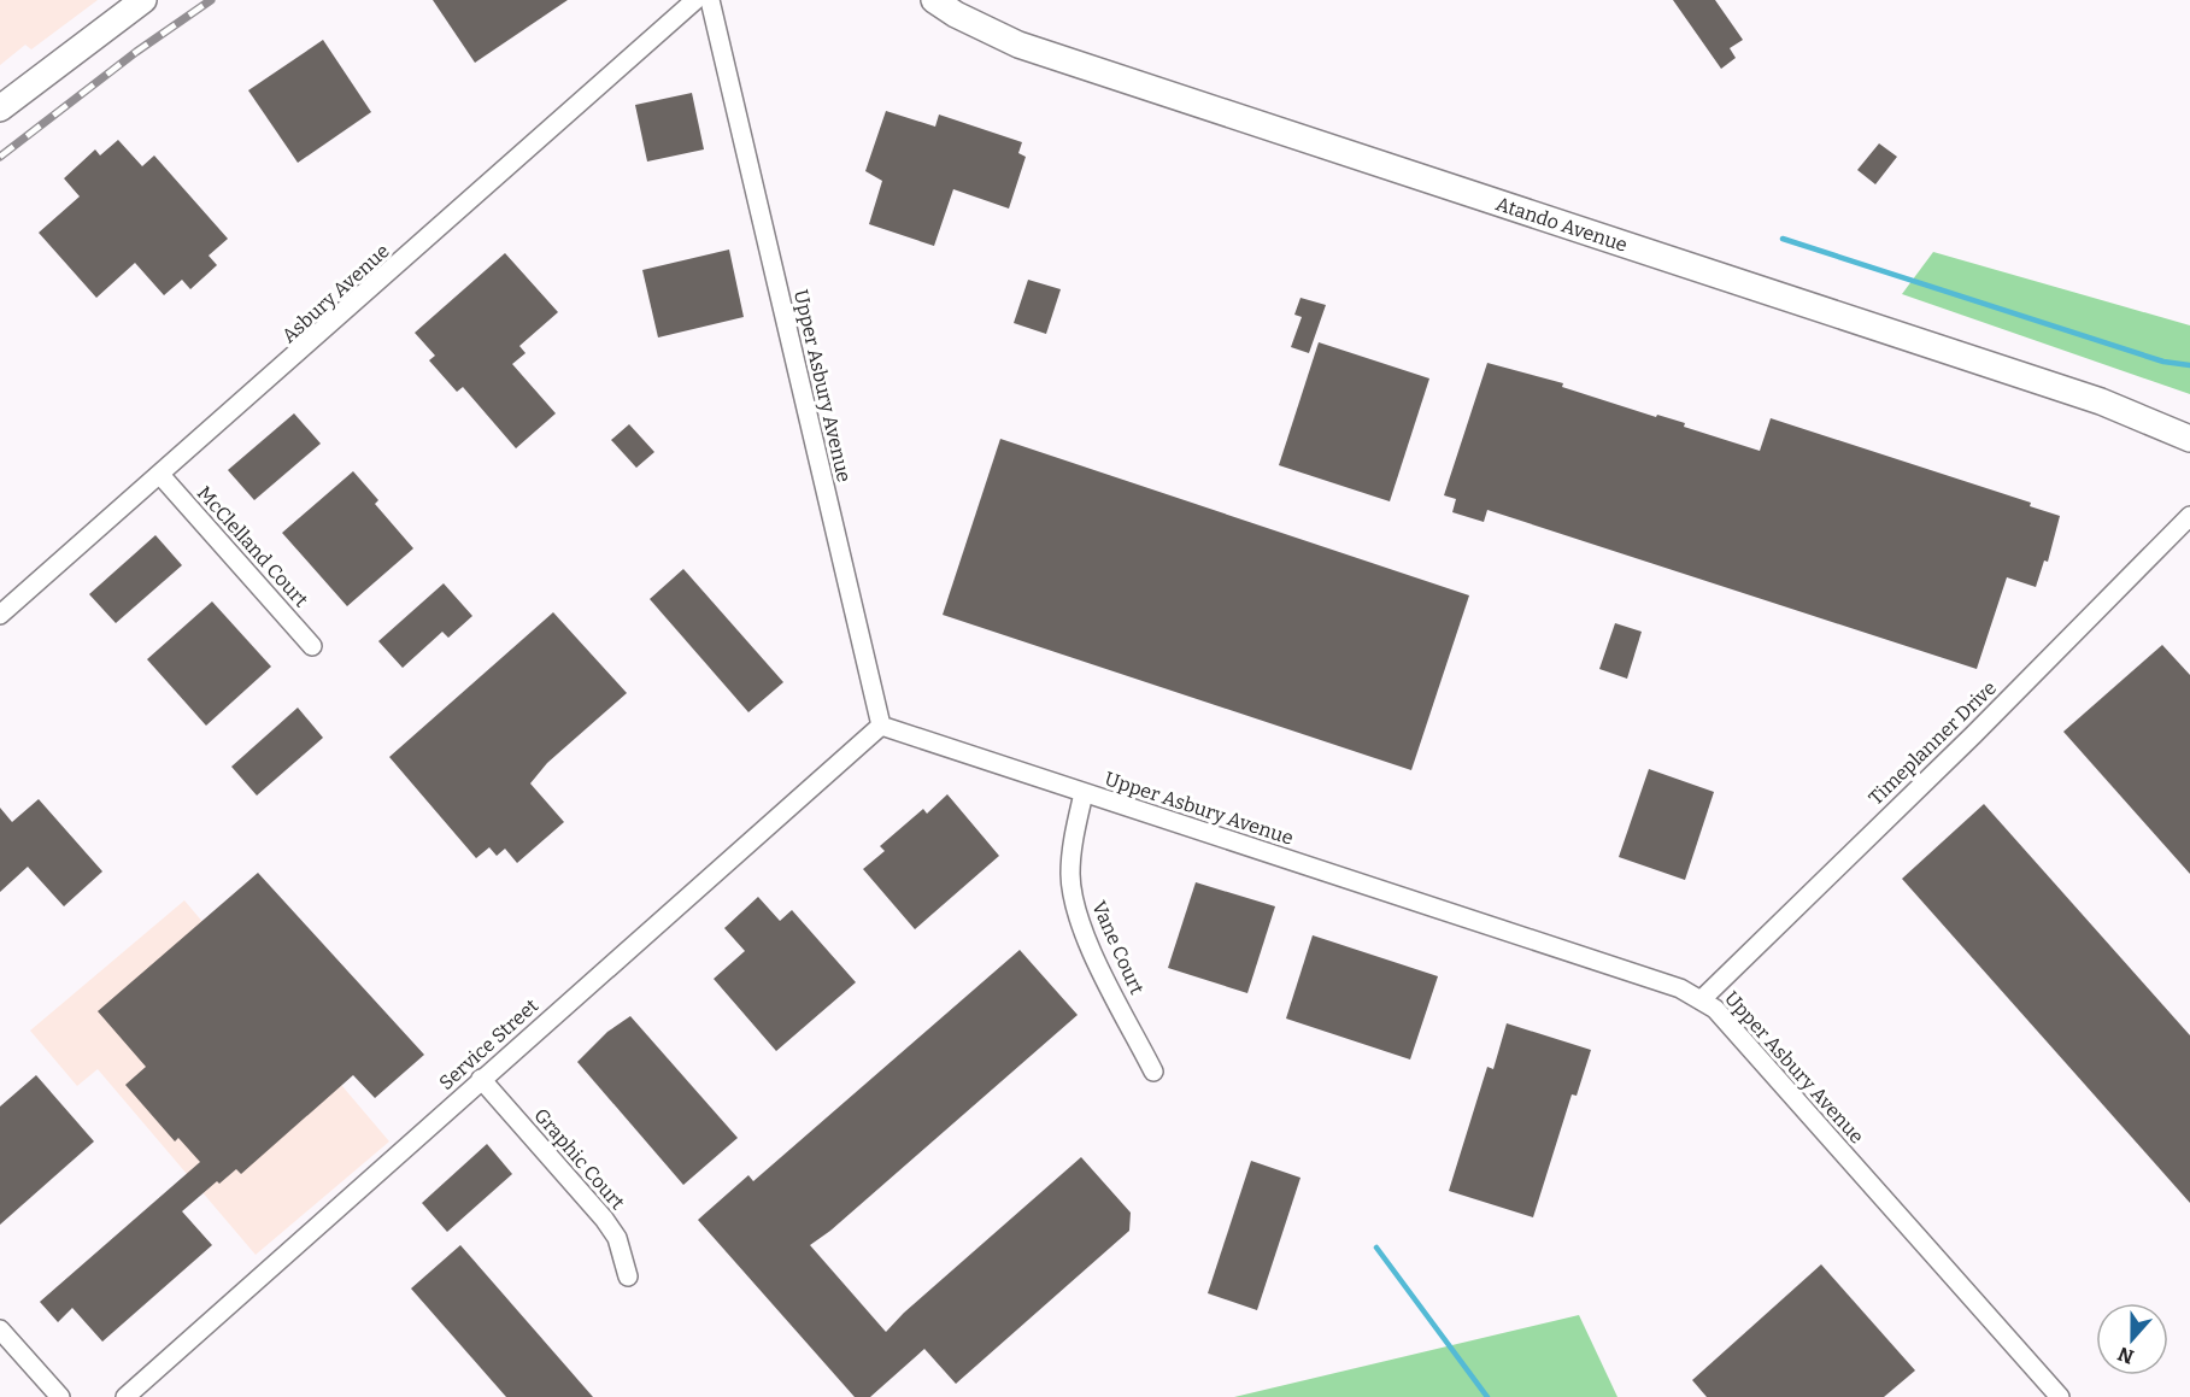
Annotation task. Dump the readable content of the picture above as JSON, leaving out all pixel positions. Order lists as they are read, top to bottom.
{
  "streets": {
    "main road": ["Atando Avenue"],
    "street": [
      "Asbury Avenue",
      "Upper Asbury Avenue",
      "McClelland Court",
      "Timeplanner Drive",
      "Vane Court",
      "Service Street",
      "Graphic Court"
    ]
  },
  "crossings": [
    ["Asbury Avenue", "McClelland Court"],
    ["Upper Asbury Avenue", "Timeplanner Drive"],
    ["Upper Asbury Avenue", "Vane Court"],
    ["Upper Asbury Avenue", "Service Street"],
    ["Service Street", "Graphic Court"]
  ],
  "north": "bottom"
}
